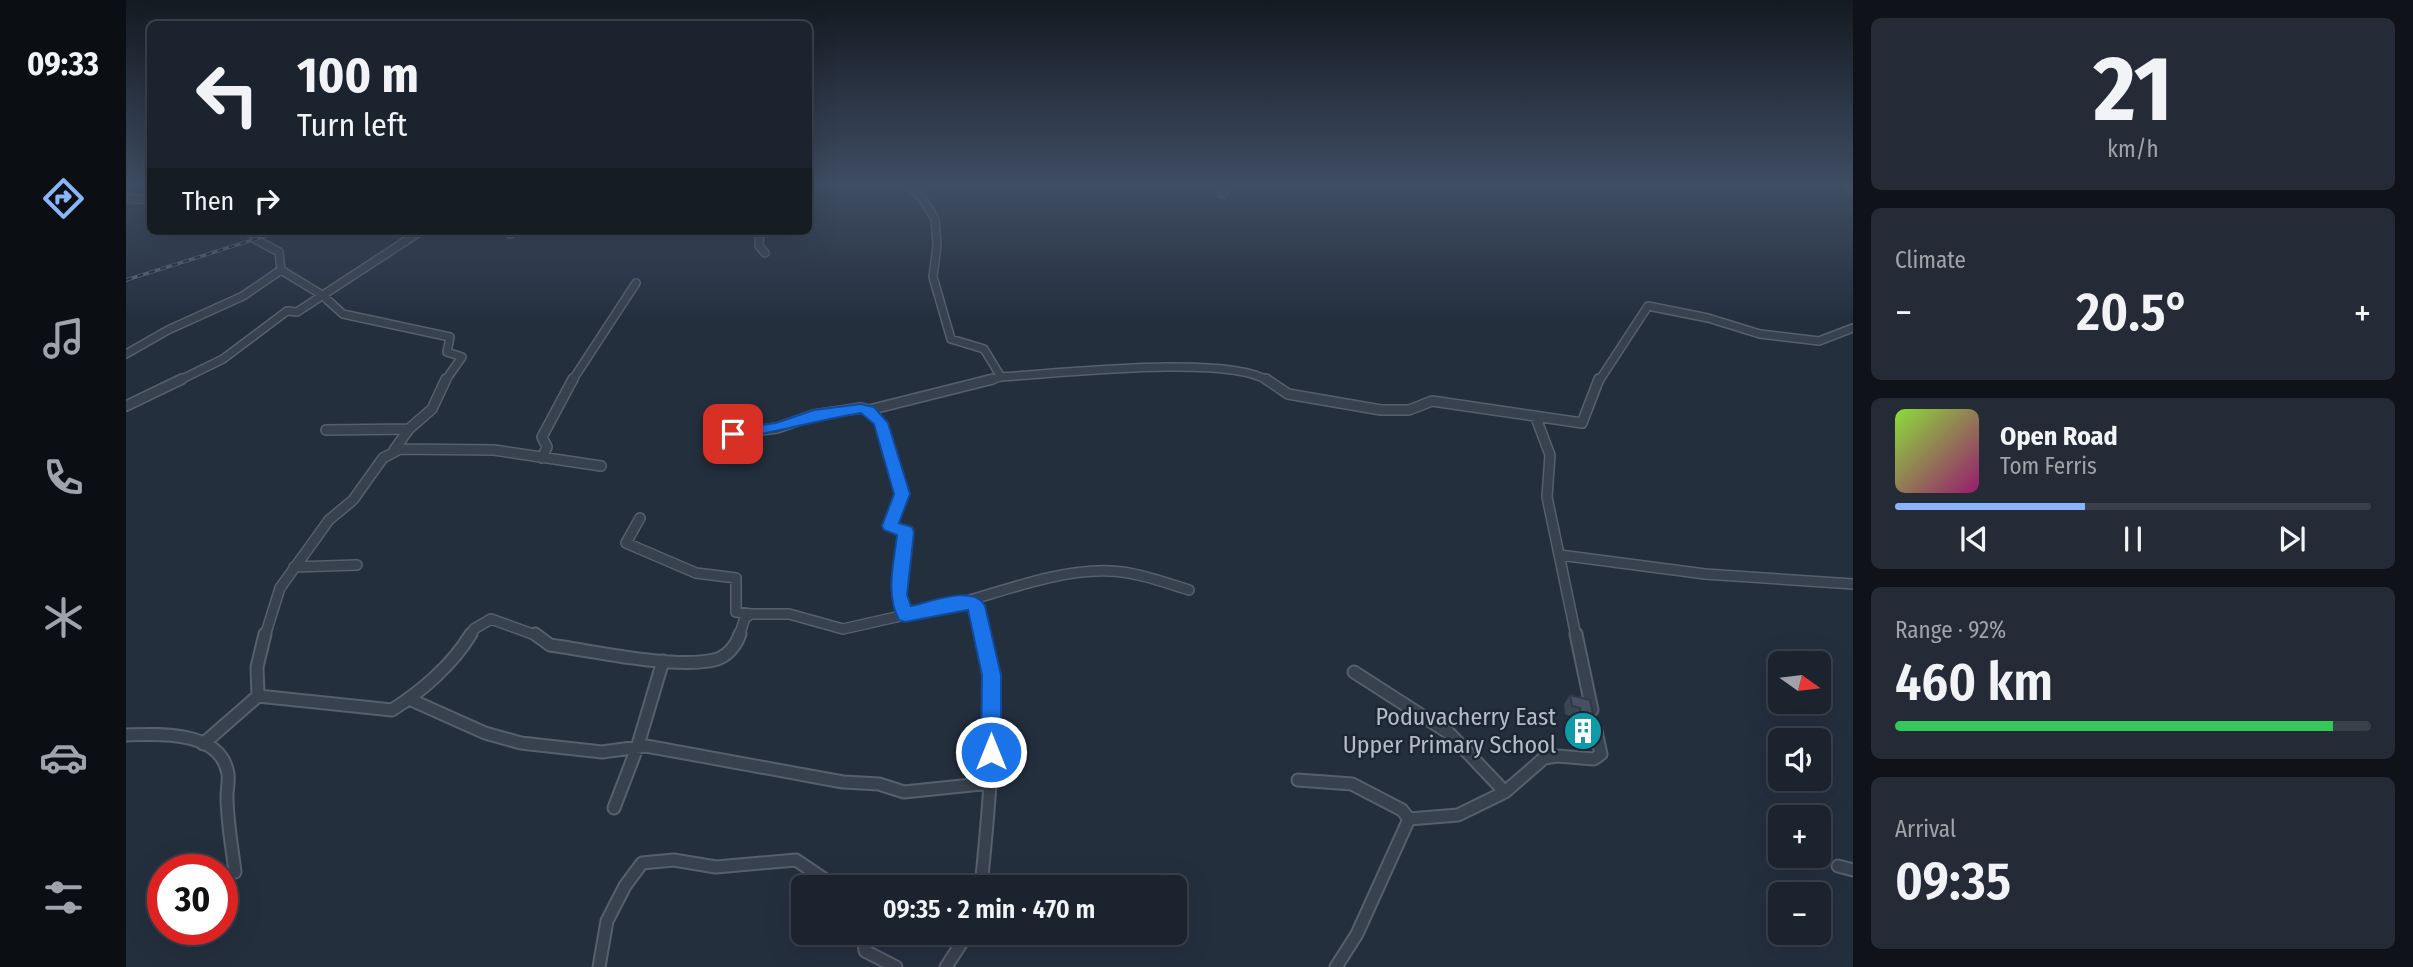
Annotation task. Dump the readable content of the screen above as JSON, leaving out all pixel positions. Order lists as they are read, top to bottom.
{
  "places": {
    "building": ["Poduvacherry East Upper Primary School"]
  },
  "north": "right",
  "page": {
    "tabs": "09:33",
    "tile": [
      ["21", "km/h"],
      "Climate",
      ["Range · 92%", "460 km"],
      ["Arrival", "09:35"]
    ],
    "turn": ["100 m", "Turn left"],
    "then": "Then",
    "heat": ["−", "20.5°", "+"],
    "song": ["Open Road", "Tom Ferris"],
    "map_buttons": ["+", "−"],
    "limit": "30",
    "trip": "09:35 · 2 min · 470 m"
  }
}
